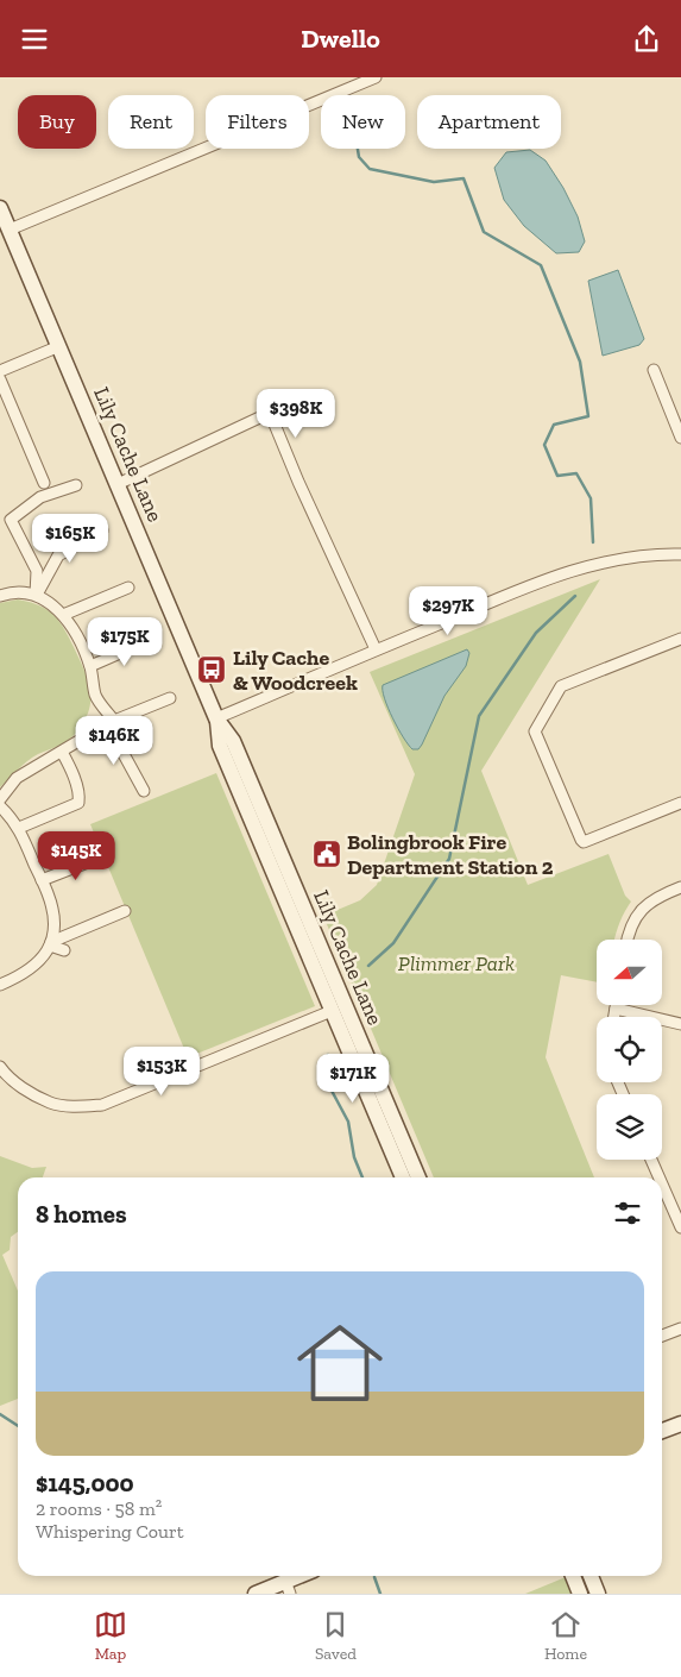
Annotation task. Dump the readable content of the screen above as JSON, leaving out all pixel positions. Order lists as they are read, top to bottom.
{
  "streets": {
    "street": ["Lily Cache Lane"]
  },
  "parks": ["Plimmer Park"],
  "places": {
    "bus stop": ["Lily Cache & Woodcreek"],
    "public building": ["Bolingbrook Fire Department Station 2"]
  },
  "north": "left",
  "page": {
    "header": "Dwello",
    "chip": [
      "Buy",
      "Rent",
      "Filters",
      "New",
      "Apartment"
    ],
    "price": [
      "$398K",
      "$165K",
      "$297K",
      "$175K",
      "$146K",
      "$145K",
      "$153K",
      "$171K"
    ],
    "heading": "8 homes",
    "list": [
      {
        "name": "$145,000",
        "note": "2 rooms · 58 m² · Whispering Court"
      }
    ],
    "tabs": ["Map", "Saved", "Home"]
  }
}
